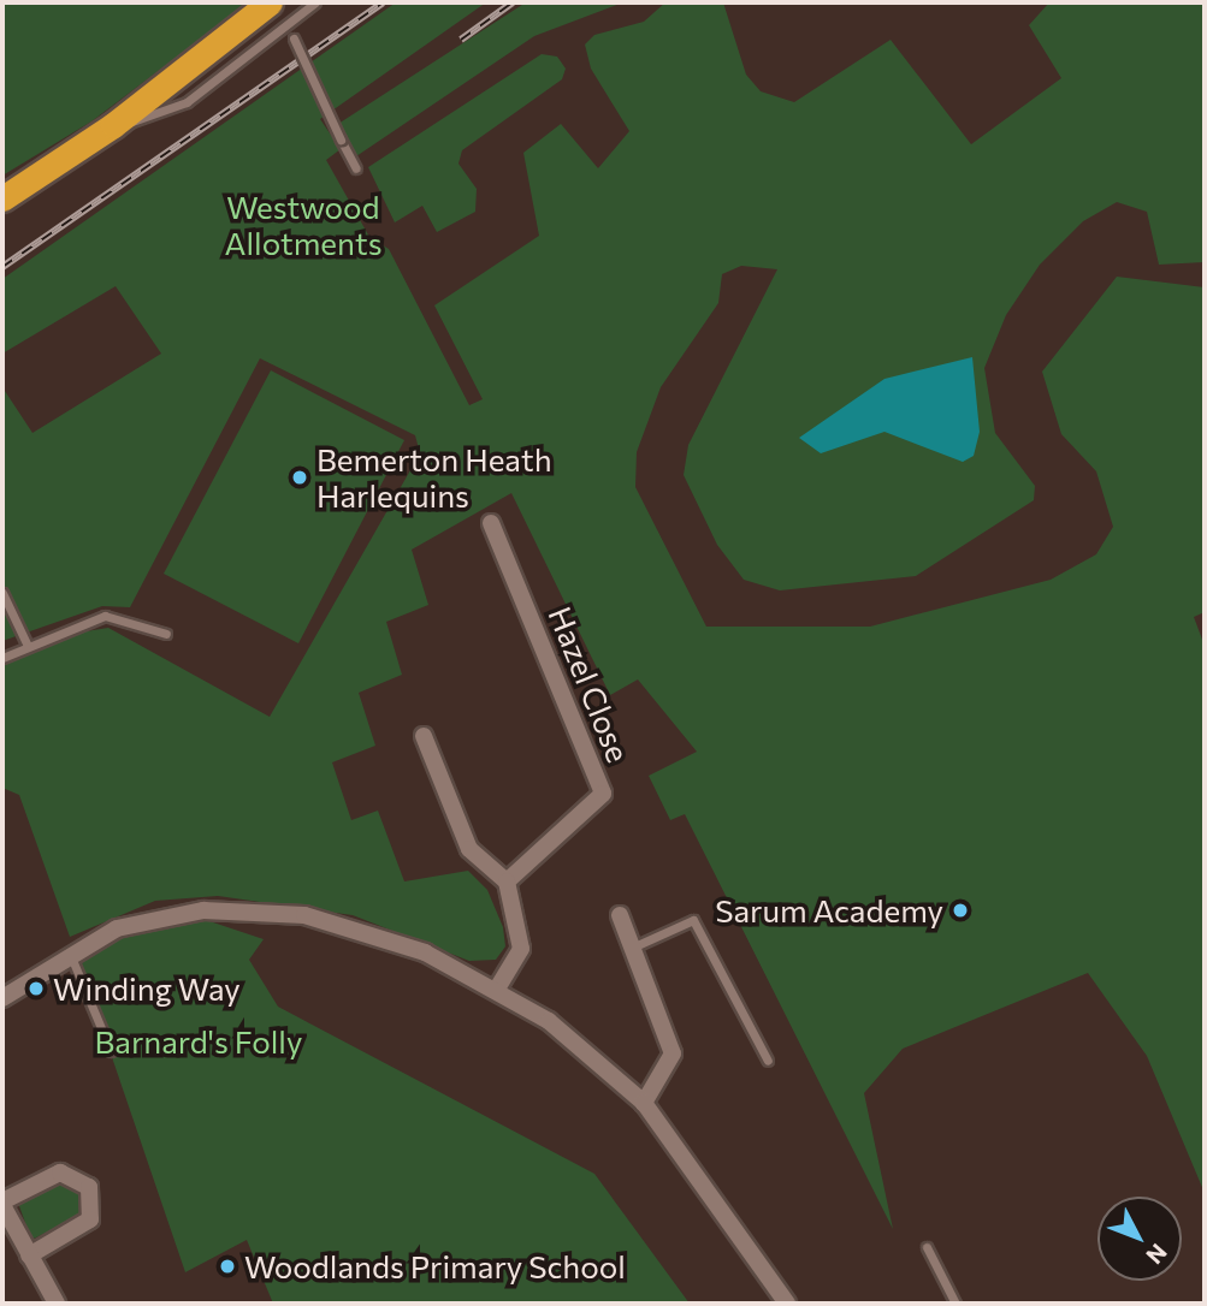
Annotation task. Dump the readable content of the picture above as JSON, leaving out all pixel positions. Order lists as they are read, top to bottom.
{
  "streets": {
    "street": ["Hazel Close"]
  },
  "parks": ["Westwood Allotments", "Barnard's Folly"],
  "places": [
    "Bemerton Heath Harlequins",
    "Sarum Academy",
    "Winding Way",
    "Woodlands Primary School"
  ],
  "north": "bottom right"
}
